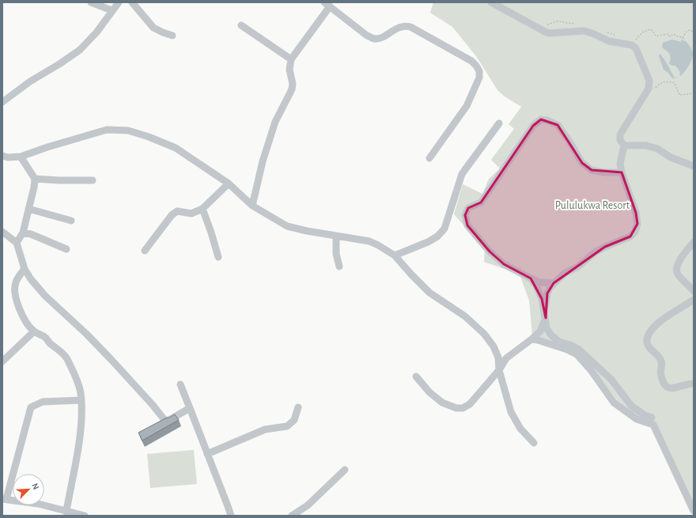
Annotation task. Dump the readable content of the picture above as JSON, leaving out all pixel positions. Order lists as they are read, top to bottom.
{
  "parks": ["Pululukwa Resort"],
  "north": "top right"
}
